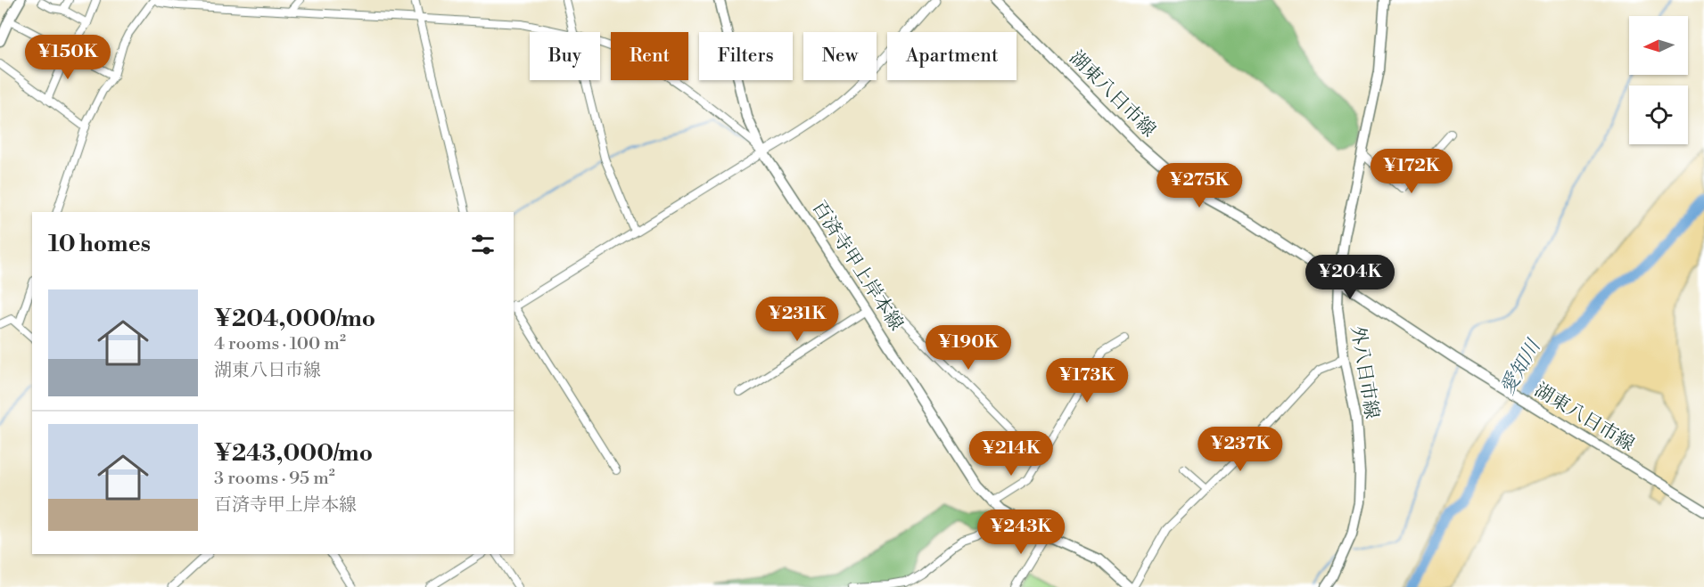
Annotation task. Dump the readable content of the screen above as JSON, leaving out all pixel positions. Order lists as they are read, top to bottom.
{
  "streets": {
    "main road": ["湖東八日市線", "百済寺甲上岸本線", "外八日市線"]
  },
  "crossings": [
    ["湖東八日市線", "外八日市線"]
  ],
  "water": ["愛知川"],
  "north": "left",
  "page": {
    "chip": [
      "Buy",
      "Rent",
      "Filters",
      "New",
      "Apartment"
    ],
    "price": [
      "¥150K",
      "¥172K",
      "¥275K",
      "¥204K",
      "¥231K",
      "¥190K",
      "¥173K",
      "¥237K",
      "¥214K",
      "¥243K"
    ],
    "heading": "10 homes",
    "list": [
      {
        "name": "¥204,000/mo",
        "note": "4 rooms · 100 m² · 湖東八日市線"
      },
      {
        "name": "¥243,000/mo",
        "note": "3 rooms · 95 m² · 百済寺甲上岸本線"
      }
    ]
  }
}
